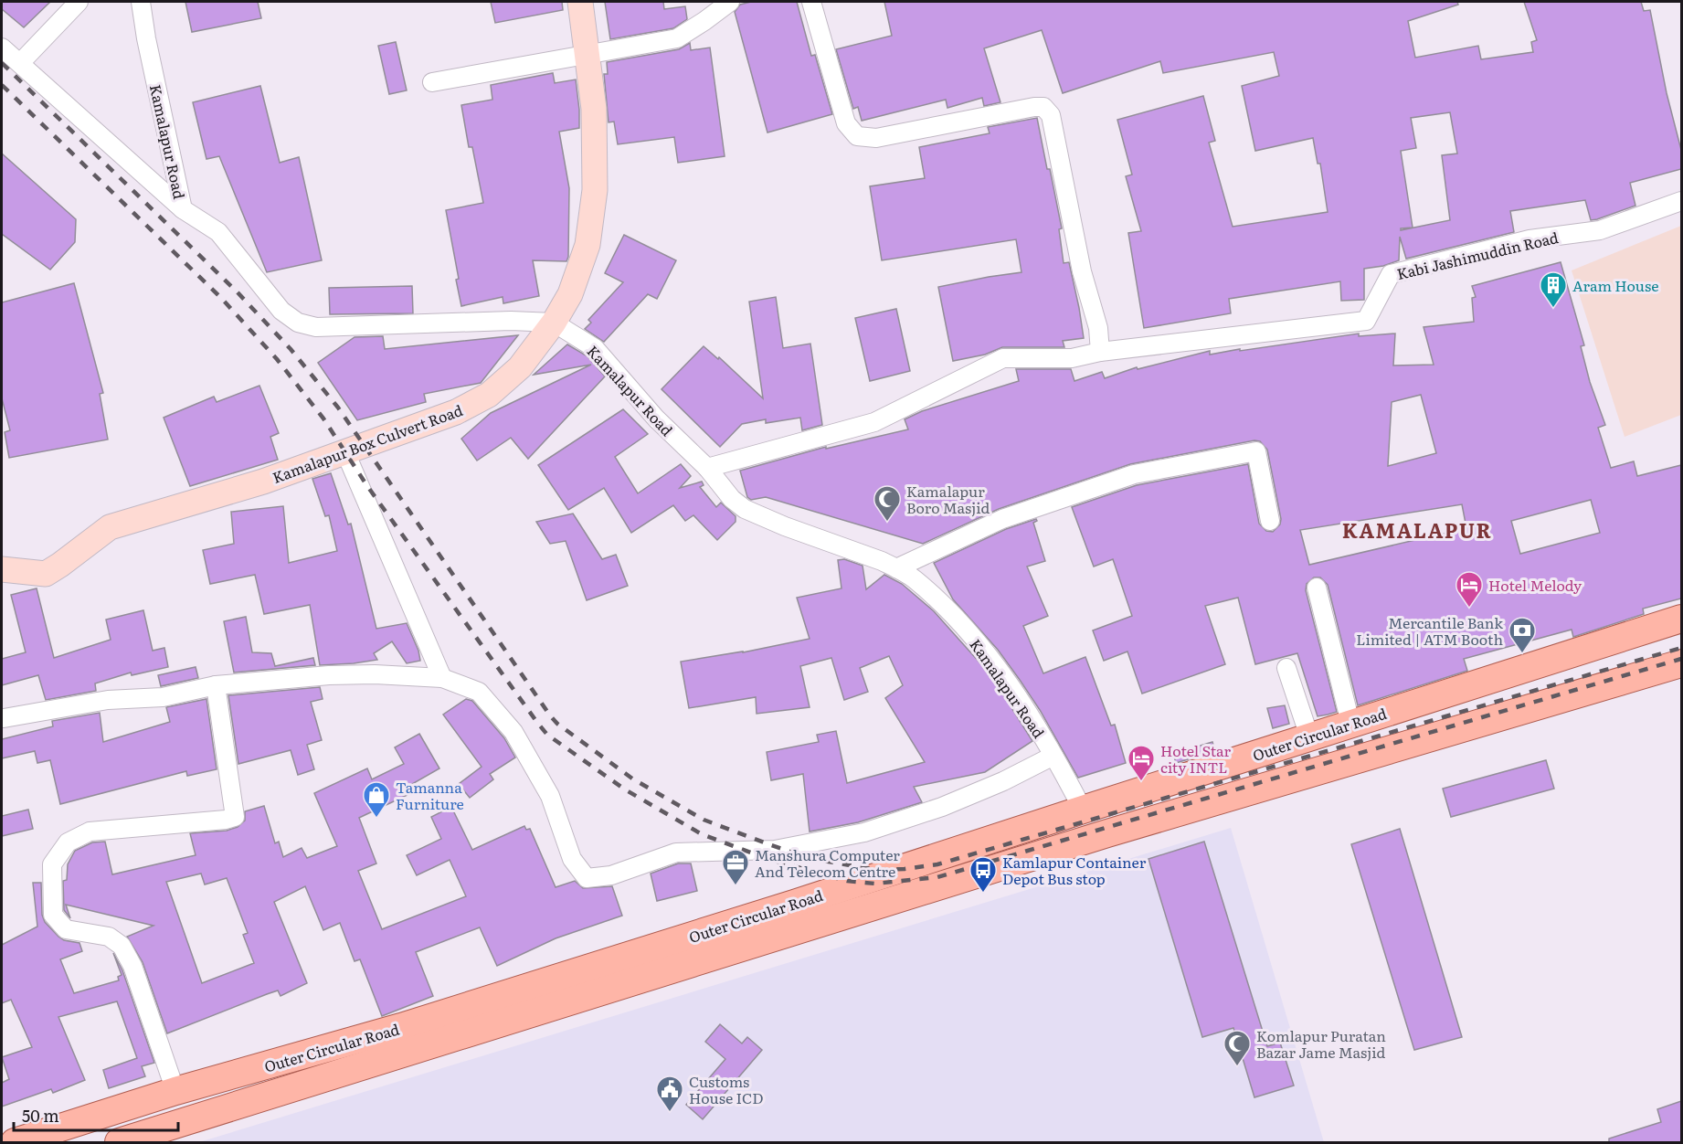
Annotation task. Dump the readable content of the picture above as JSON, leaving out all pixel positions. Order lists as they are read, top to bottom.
{
  "streets": {
    "main road": ["Outer Circular Road"],
    "street": ["Kamalapur Road", "Kabi Jashimuddin Road", "Kamalapur Box Culvert Road"]
  },
  "crossings": [
    ["Kamalapur Road", "Kamalapur Box Culvert Road"],
    ["Kamalapur Road", "Outer Circular Road"]
  ],
  "districts": ["KAMALAPUR"],
  "places": {
    "building": ["Aram House"],
    "mosque": ["Kamalapur Boro Masjid", "Komlapur Puratan Bazar Jame Masjid"],
    "hotel": ["Hotel Melody", "Hotel Star city INTL"],
    "bank": ["Mercantile Bank Limited | ATM Booth"],
    "shop": ["Tamanna Furniture"],
    "office": ["Manshura Computer And Telecom Centre"],
    "bus stop": ["Kamlapur Container Depot Bus stop"],
    "public building": ["Customs House ICD"]
  },
  "scale_bar": "50 m"
}
